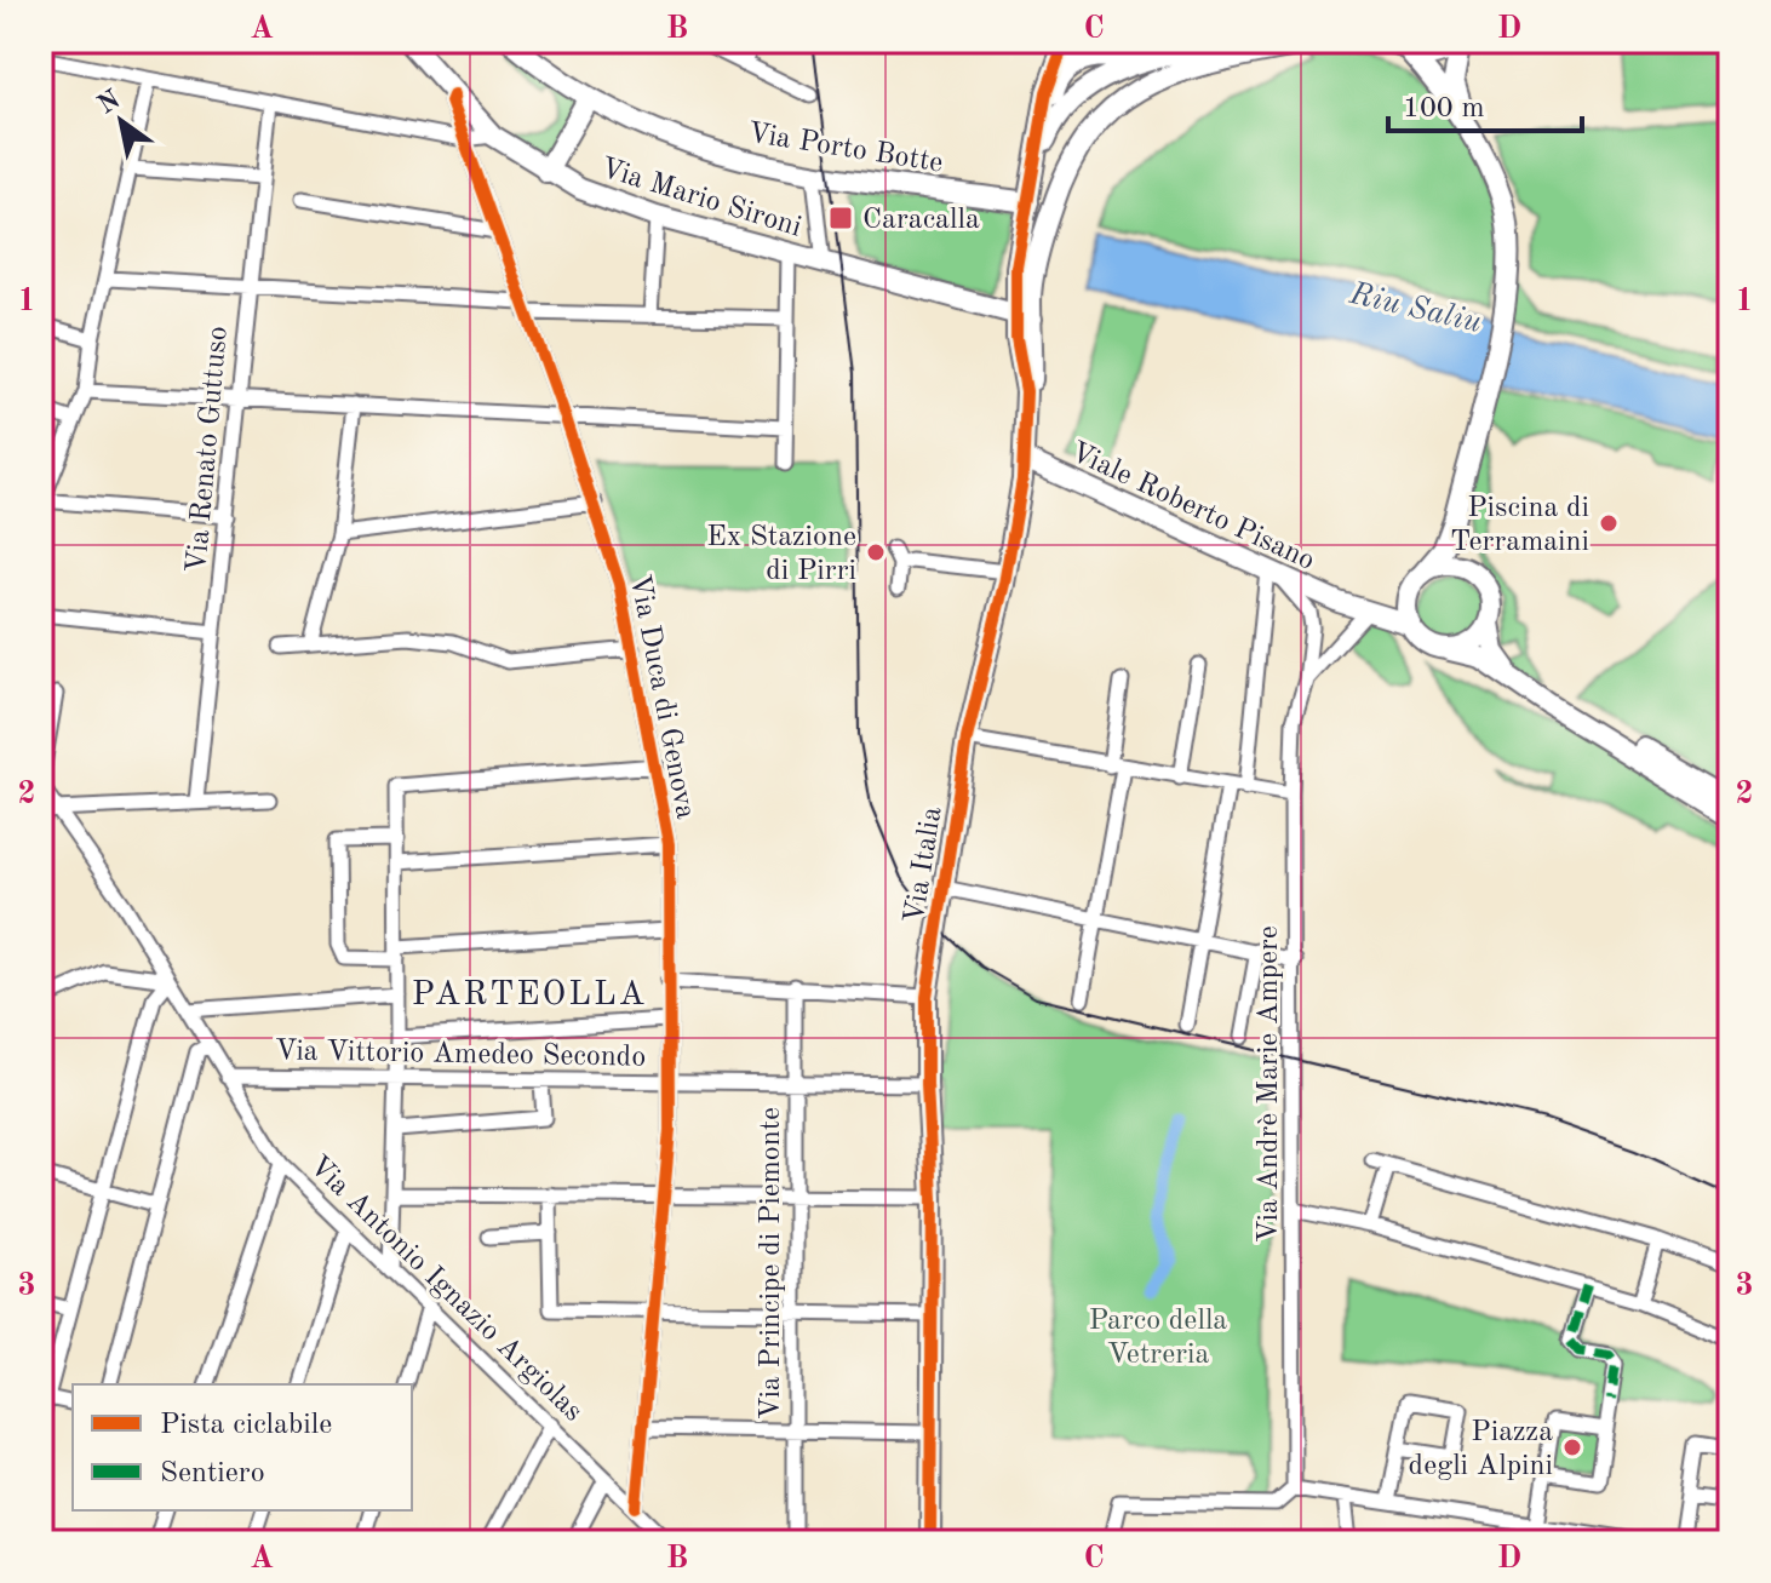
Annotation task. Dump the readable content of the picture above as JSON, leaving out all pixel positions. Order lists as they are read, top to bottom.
{
  "streets": {
    "street": [
      "Via Porto Botte",
      "Via Mario Sironi",
      "Via Renato Guttuso",
      "Viale Roberto Pisano",
      "Via Duca di Genova",
      "Via Italia",
      "Via Vittorio Amedeo Secondo",
      "Via Andrè Marie Ampere",
      "Via Principe di Piemonte",
      "Via Antonio Ignazio Argiolas"
    ]
  },
  "crossings": [
    ["Via Porto Botte", "Via Italia"],
    ["Via Mario Sironi", "Via Duca di Genova"],
    ["Via Mario Sironi", "Via Italia"],
    ["Viale Roberto Pisano", "Via Italia"],
    ["Viale Roberto Pisano", "Via Andrè Marie Ampere"],
    ["Via Duca di Genova", "Via Vittorio Amedeo Secondo"],
    ["Via Duca di Genova", "Via Antonio Ignazio Argiolas"],
    ["Via Italia", "Via Vittorio Amedeo Secondo"],
    ["Via Vittorio Amedeo Secondo", "Via Principe di Piemonte"],
    ["Via Vittorio Amedeo Secondo", "Via Antonio Ignazio Argiolas"]
  ],
  "districts": ["PARTEOLLA"],
  "water": ["Riu Saliu"],
  "parks": ["Parco della Vetreria"],
  "places": {
    "transit": ["Caracalla"],
    "other": ["Piscina di Terramaini", "Ex Stazione di Pirri", "Piazza degli Alpini"]
  },
  "legend": ["Pista ciclabile", "Sentiero"],
  "scale_bar": "100 m",
  "north": "top left",
  "grid": {
    "columns": [
      "A",
      "B",
      "C",
      "D"
    ],
    "rows": ["1", "2", "3"]
  }
}
